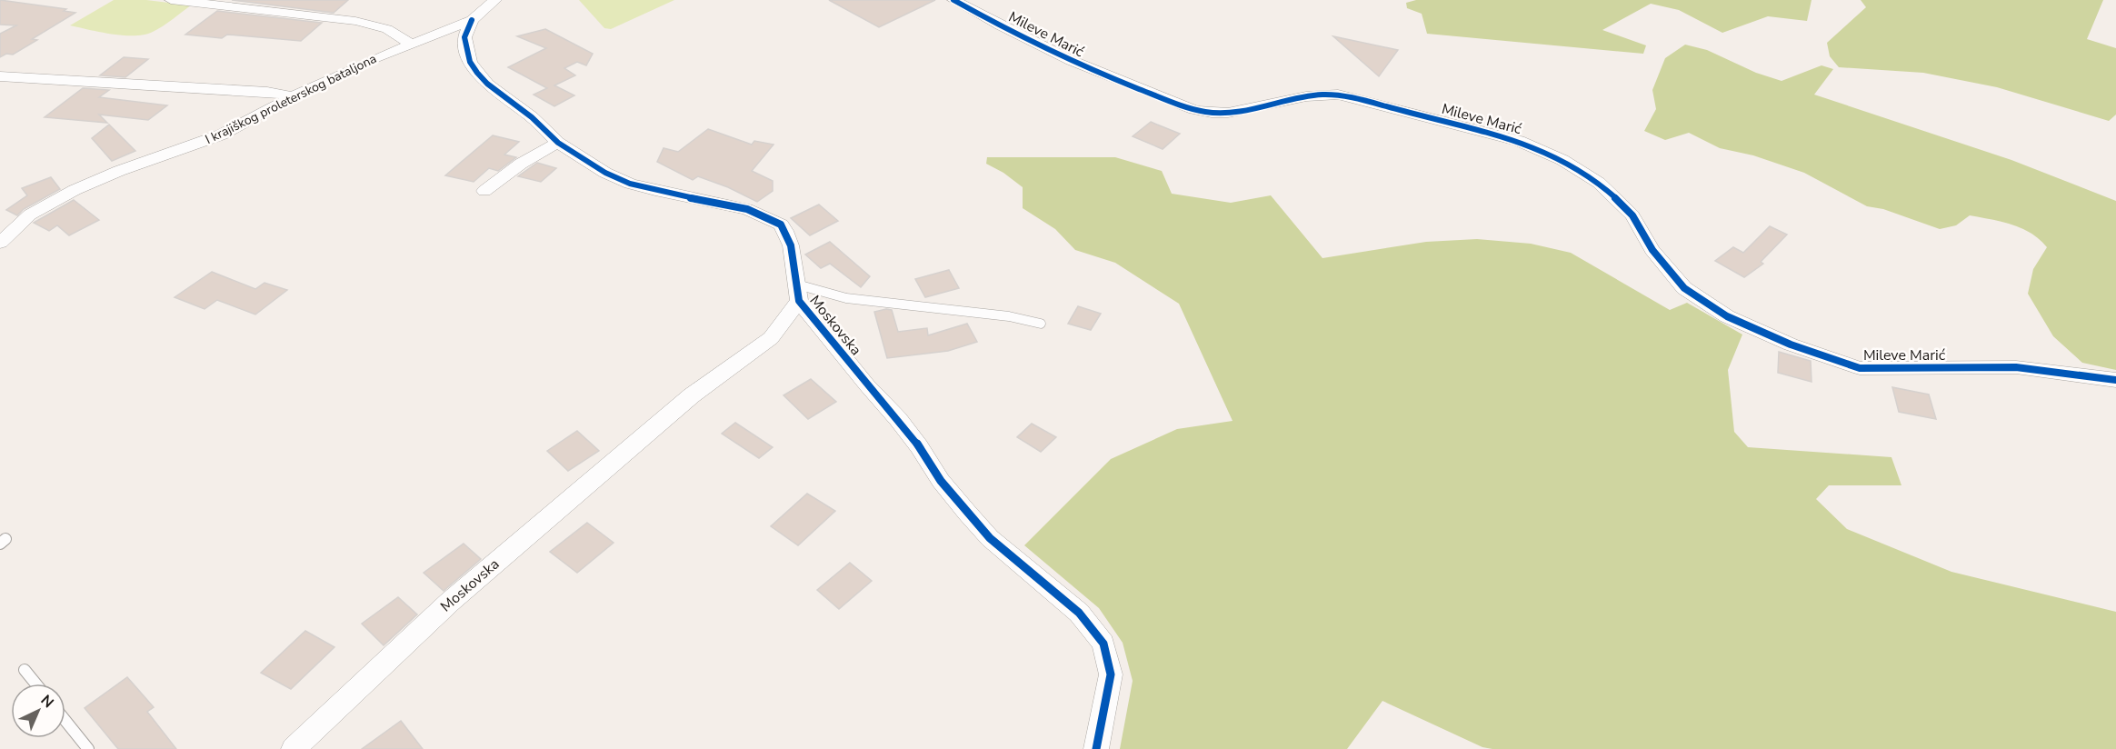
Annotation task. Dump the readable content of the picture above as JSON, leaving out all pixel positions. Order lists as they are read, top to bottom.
{
  "streets": {
    "street": ["Mileve Marić", "I krajiškog proleterskog bataljona", "Moskovska"]
  },
  "crossings": [
    ["I krajiškog proleterskog bataljona", "Moskovska"]
  ],
  "north": "top right"
}
